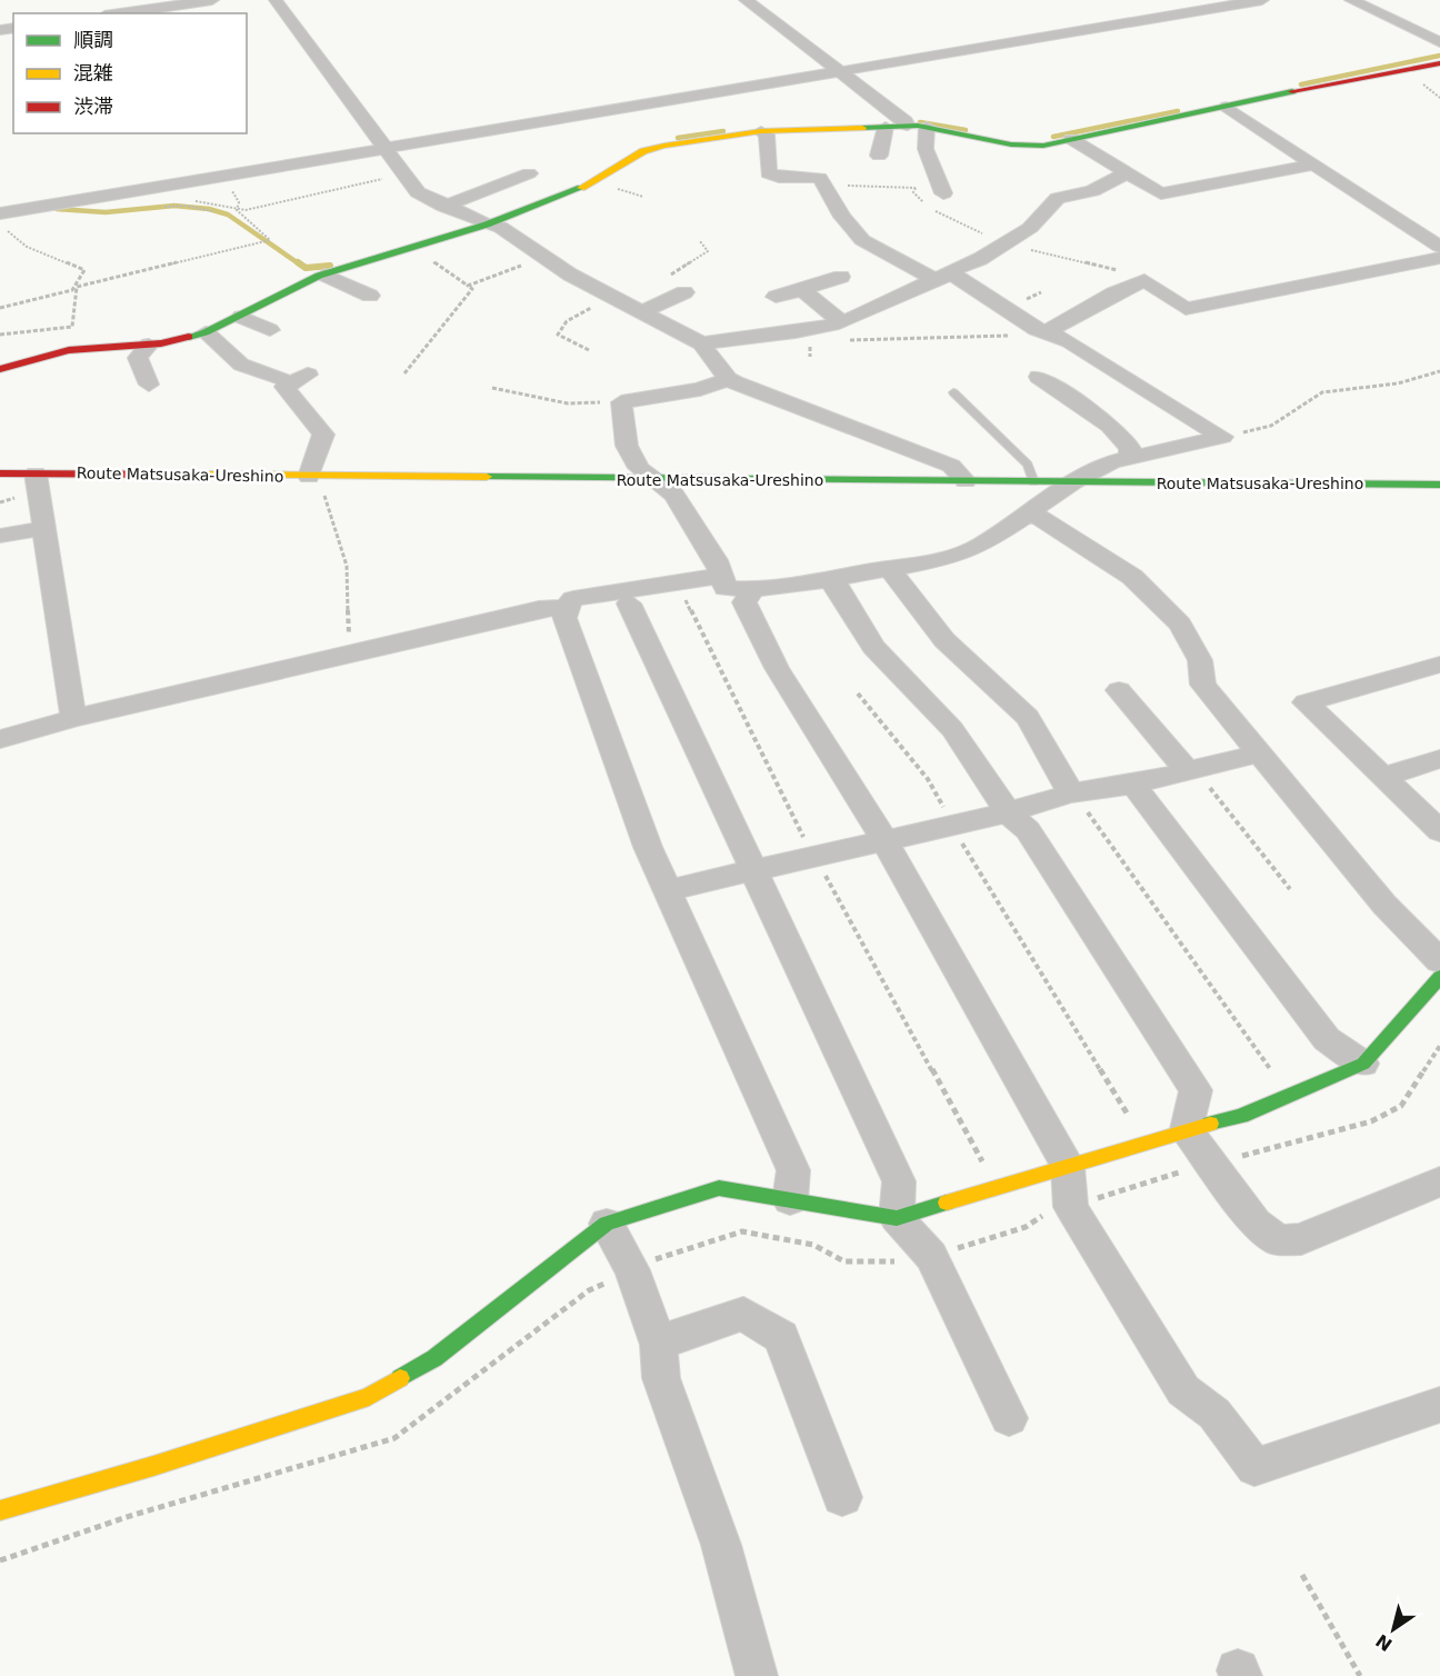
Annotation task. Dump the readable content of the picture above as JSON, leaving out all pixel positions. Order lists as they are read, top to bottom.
{
  "streets": {
    "street": ["Route Matsusaka-Ureshino"]
  },
  "legend": ["順調", "混雑", "渋滞"],
  "north": "bottom left"
}
